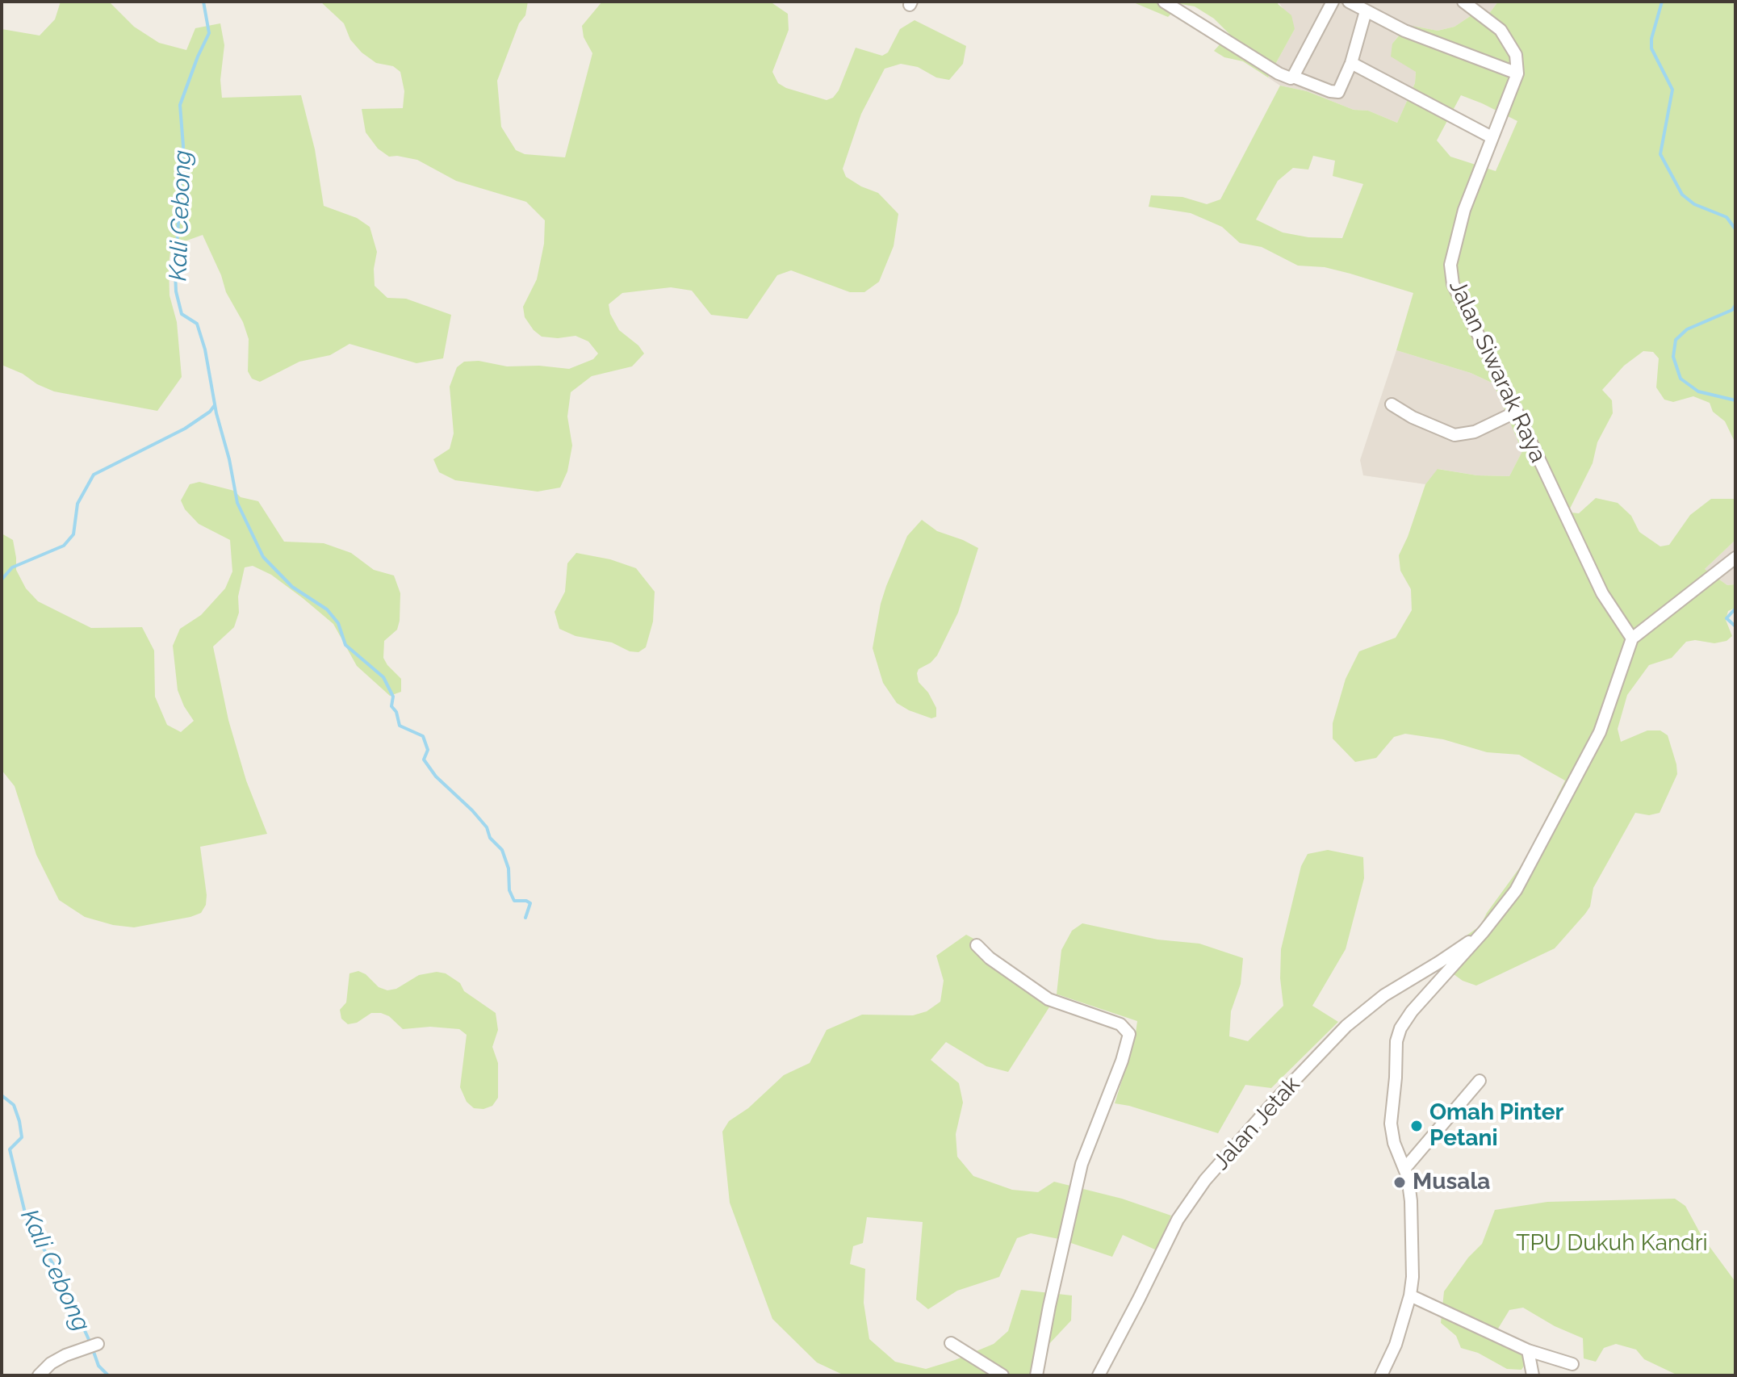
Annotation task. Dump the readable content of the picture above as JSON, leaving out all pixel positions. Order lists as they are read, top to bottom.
{
  "streets": {
    "street": ["Jalan Siwarak Raya", "Jalan Jetak"]
  },
  "water": ["Kali Cebong"],
  "parks": ["TPU Dukuh Kandri"],
  "places": ["Omah Pinter Petani", "Musala"]
}
